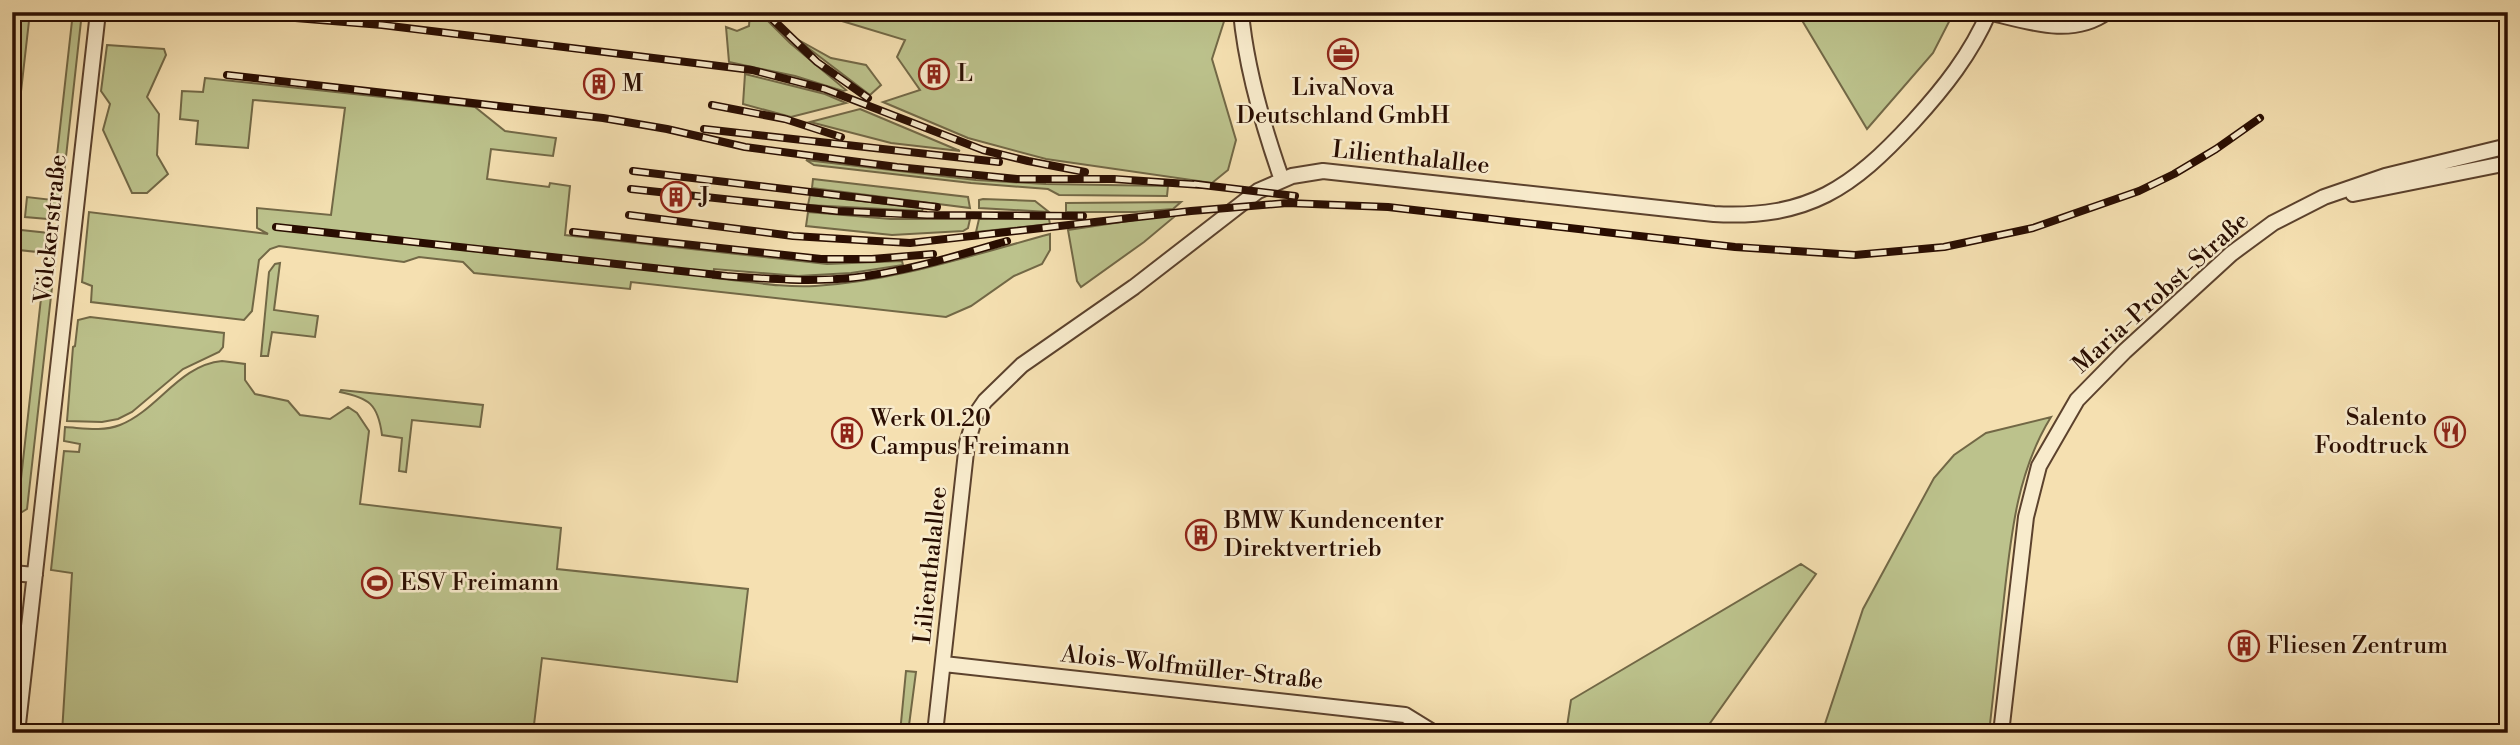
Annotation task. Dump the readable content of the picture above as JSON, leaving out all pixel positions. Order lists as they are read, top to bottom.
{
  "streets": {
    "street": [
      "Lilienthalallee",
      "Völckerstraße",
      "Maria-Probst-Straße",
      "Alois-Wolfmüller-Straße"
    ]
  },
  "crossings": [
    ["Lilienthalallee", "Alois-Wolfmüller-Straße"]
  ],
  "places": {
    "office": ["LivaNova Deutschland GmbH"],
    "building": [
      "L",
      "M",
      "J",
      "Werk 01.20 Campus Freimann",
      "BMW Kundencenter Direktvertrieb",
      "Fliesen Zentrum"
    ],
    "restaurant": ["Salento Foodtruck"],
    "sports": ["ESV Freimann"]
  }
}
